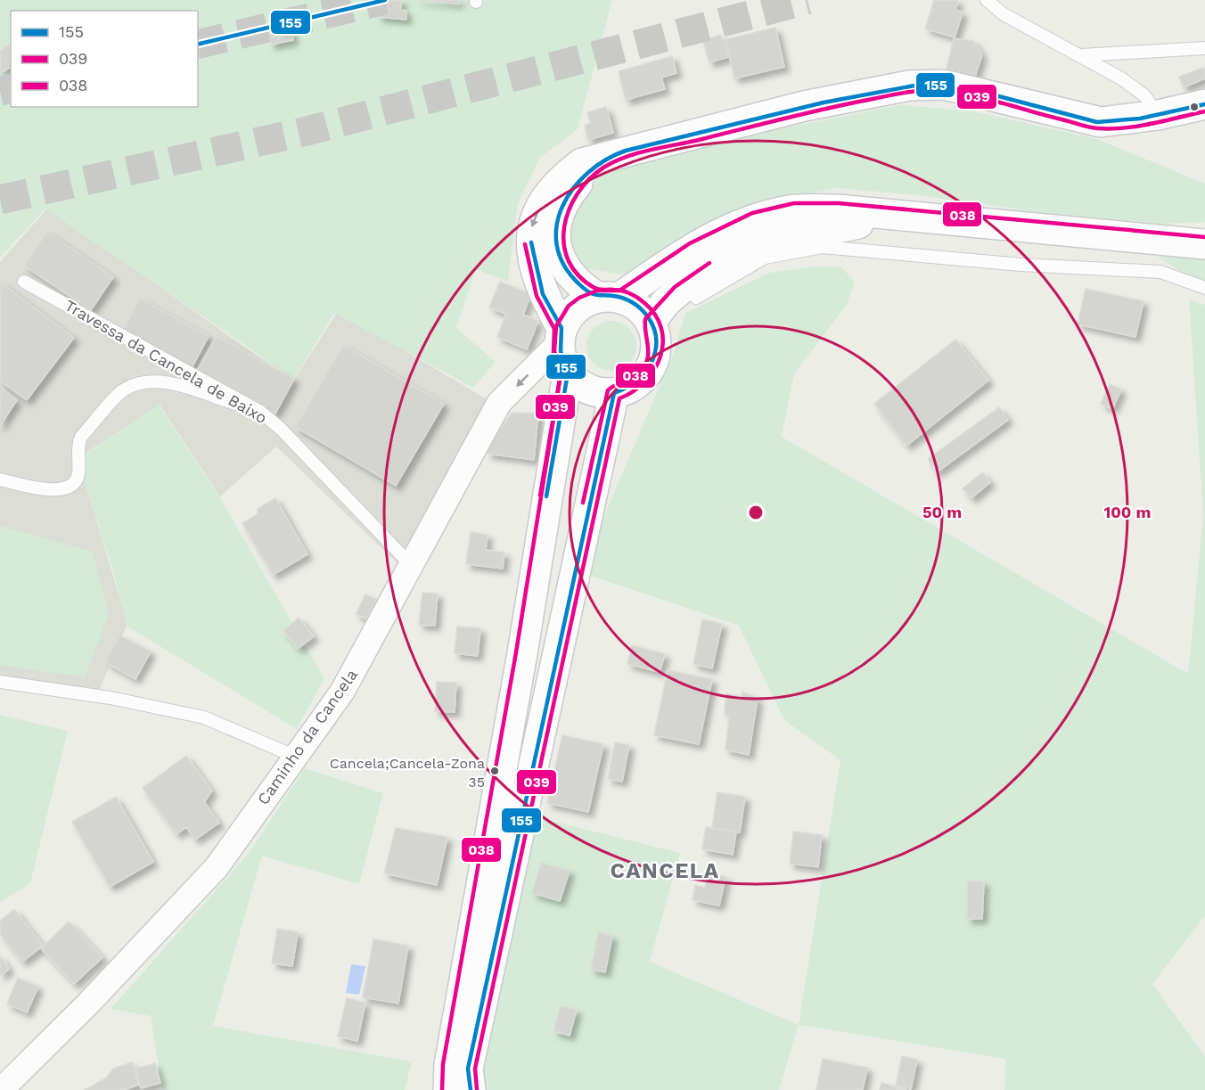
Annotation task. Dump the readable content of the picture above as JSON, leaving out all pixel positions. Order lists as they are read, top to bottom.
{
  "streets": {
    "street": ["Caminho da Cancela"],
    "lane": ["Travessa da Cancela de Baixo"]
  },
  "crossings": [
    ["Travessa da Cancela de Baixo", "Caminho da Cancela"]
  ],
  "districts": ["CANCELA"],
  "places": ["Cancela;Cancela-Zona 35"],
  "lines": ["transit line 155", "transit line 039", "transit line 038"],
  "legend": ["155", "039", "038"],
  "rings": ["50 m", "100 m"]
}
